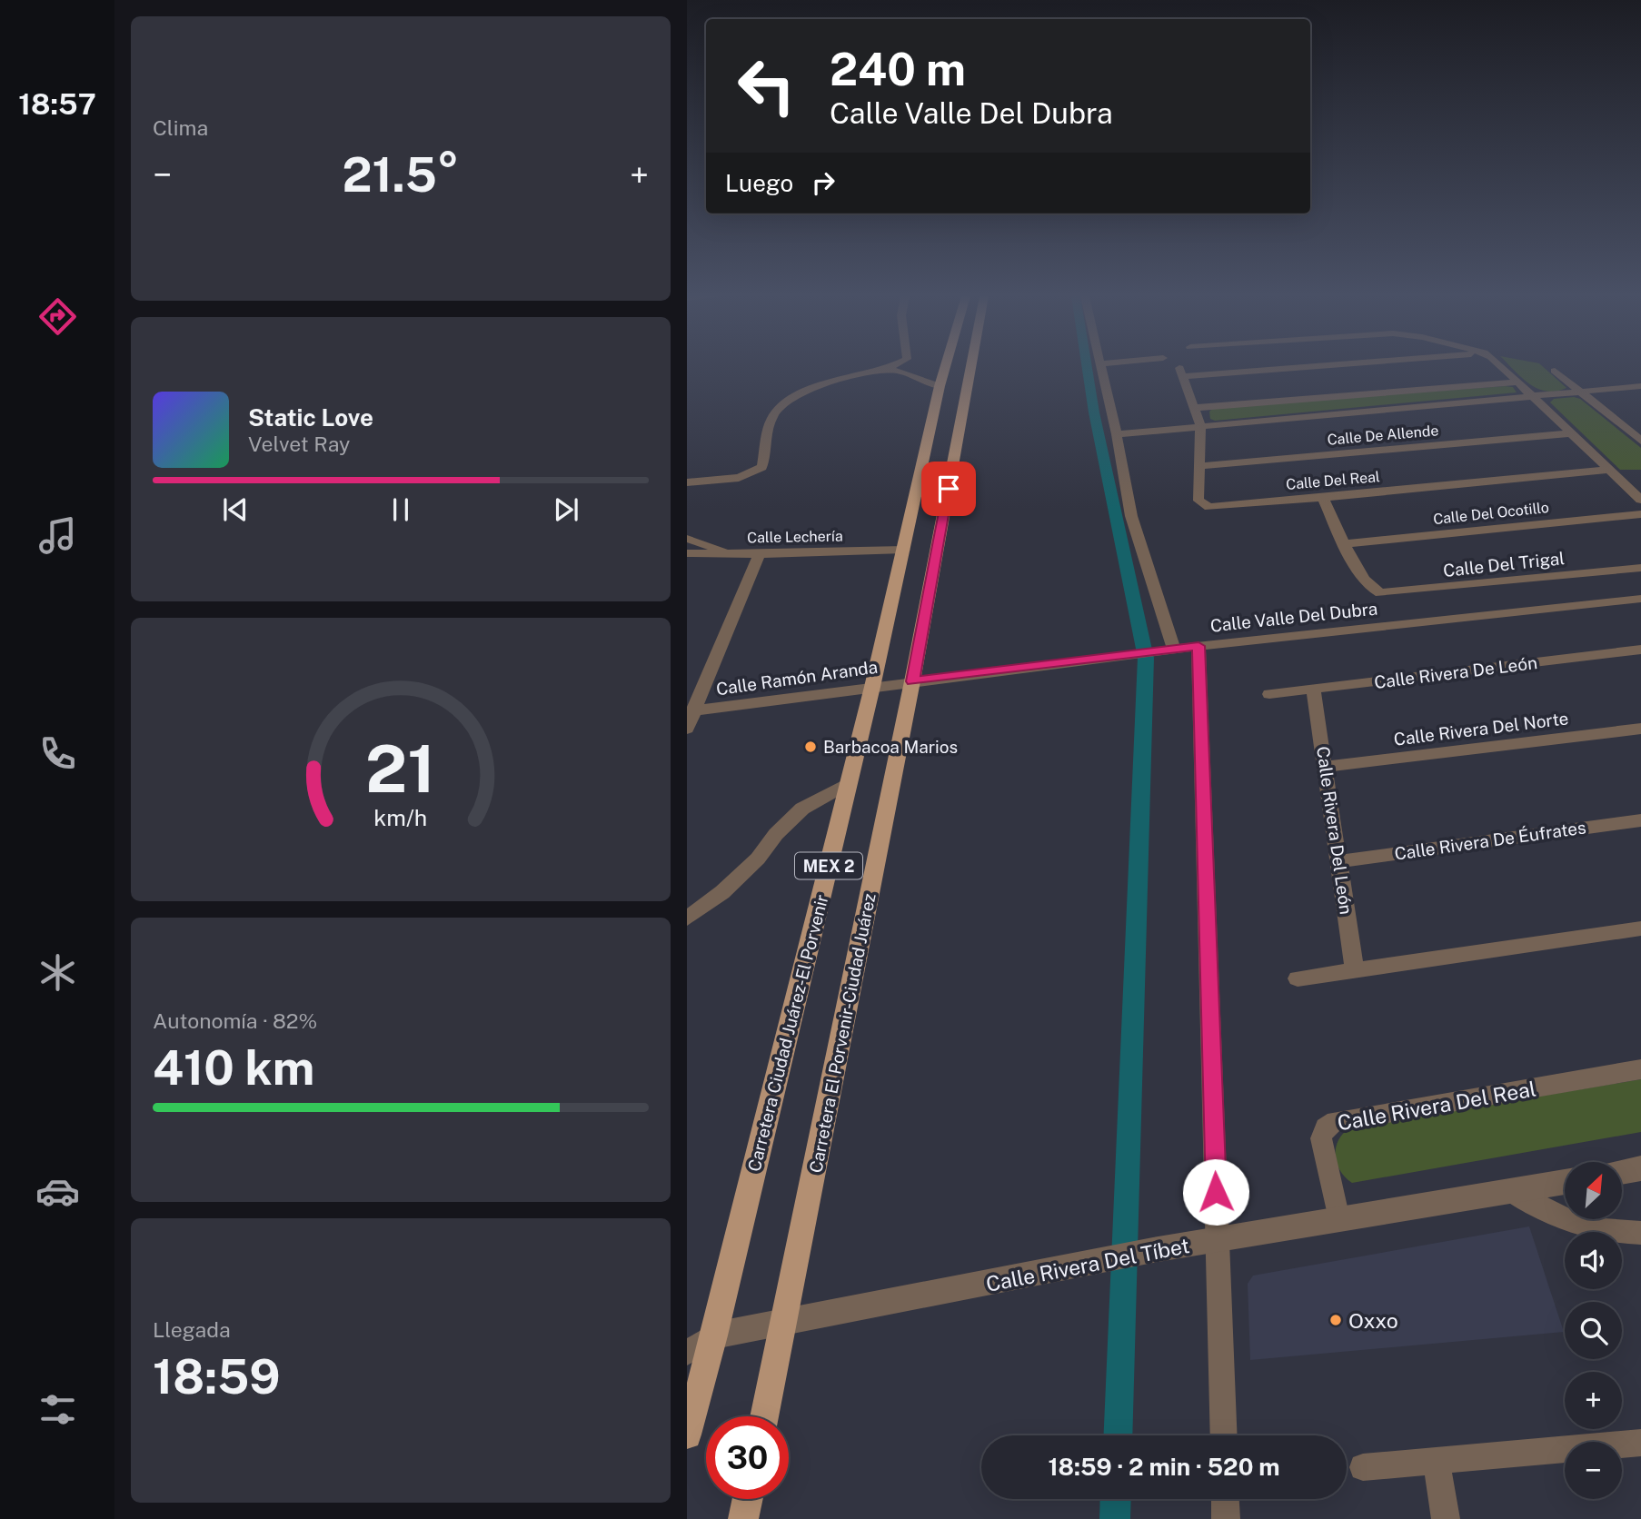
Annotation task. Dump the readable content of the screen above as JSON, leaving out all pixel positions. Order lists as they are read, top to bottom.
{
  "streets": {
    "main road": ["MEX 2", "Carretera Ciudad Juárez-El Porvenir", "Carretera El Porvenir-Ciudad Juárez"],
    "street": [
      "Calle De Allende",
      "Calle Del Real",
      "Calle Del Ocotillo",
      "Calle Lechería",
      "Calle Del Trigal",
      "Calle Valle Del Dubra",
      "Calle Rivera De León",
      "Calle Ramón Aranda",
      "Calle Rivera Del Norte",
      "Calle Rivera Del León",
      "Calle Rivera De Éufrates",
      "Calle Rivera Del Real",
      "Calle Rivera Del Tíbet"
    ]
  },
  "crossings": [
    ["Calle De Allende", "Calle Del Real"],
    ["Calle Del Ocotillo", "Calle Del Trigal"],
    ["Calle Lechería", "Carretera Ciudad Juárez-El Porvenir"],
    ["Calle Valle Del Dubra", "Calle Ramón Aranda"],
    ["Calle Valle Del Dubra", "Carretera El Porvenir-Ciudad Juárez"],
    ["Calle Rivera De León", "Calle Rivera Del León"],
    ["Calle Ramón Aranda", "Carretera Ciudad Juárez-El Porvenir"],
    ["Calle Ramón Aranda", "Carretera El Porvenir-Ciudad Juárez"],
    ["Calle Rivera Del Norte", "Calle Rivera Del León"],
    ["Calle Rivera Del León", "Calle Rivera De Éufrates"],
    ["Carretera Ciudad Juárez-El Porvenir", "Calle Rivera Del Tíbet"],
    ["Carretera El Porvenir-Ciudad Juárez", "Calle Rivera Del Tíbet"],
    ["Calle Rivera Del Real", "Calle Rivera Del Tíbet"]
  ],
  "places": ["Barbacoa Marios", "Oxxo"],
  "north": "top right",
  "page": {
    "tabs": "18:57",
    "tile": [
      "Clima",
      ["Autonomía · 82%", "410 km"],
      ["Llegada", "18:59"]
    ],
    "turn": ["240 m", "Calle Valle Del Dubra"],
    "heat": ["−", "21.5°", "+"],
    "then": "Luego",
    "song": ["Static Love", "Velvet Ray"],
    "map_buttons": ["+", "−"],
    "limit": "30",
    "trip": "18:59 · 2 min · 520 m",
    "gauge": ["21", "km/h"]
  }
}
